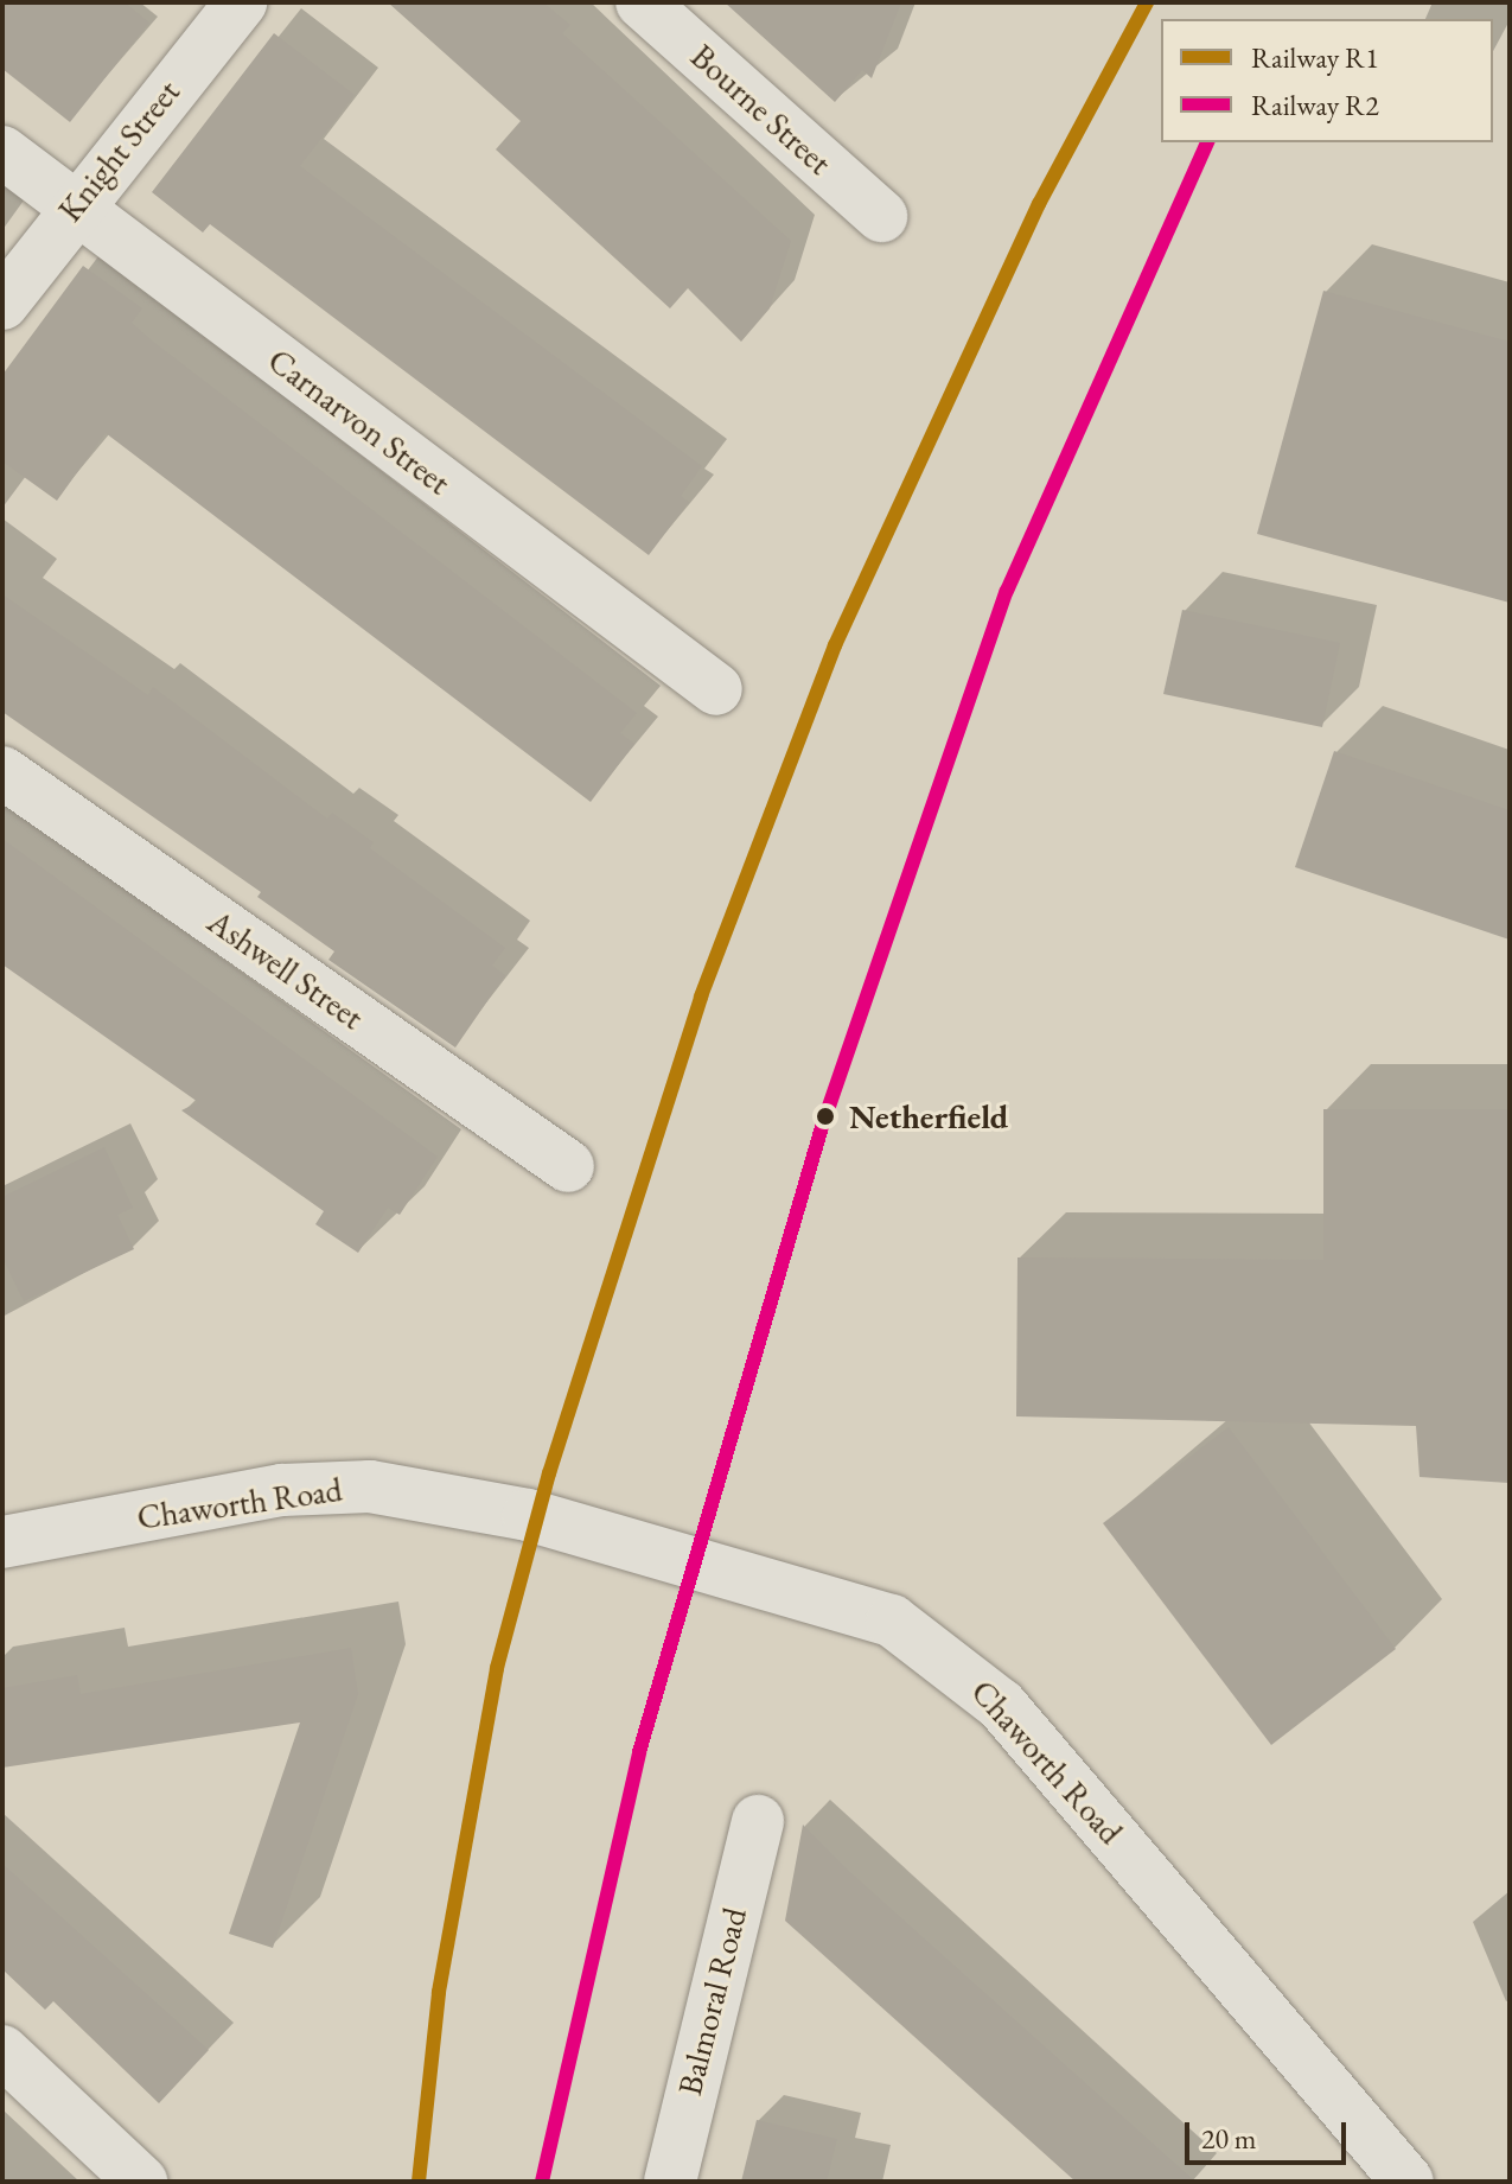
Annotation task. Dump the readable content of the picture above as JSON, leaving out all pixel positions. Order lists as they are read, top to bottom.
{
  "streets": {
    "street": [
      "Bourne Street",
      "Knight Street",
      "Carnarvon Street",
      "Ashwell Street",
      "Chaworth Road",
      "Balmoral Road"
    ]
  },
  "crossings": [
    ["Knight Street", "Carnarvon Street"]
  ],
  "places": ["Netherfield"],
  "lines": ["rail line R1", "rail line R2"],
  "legend": ["Railway R1", "Railway R2"],
  "scale_bar": "20 m"
}
